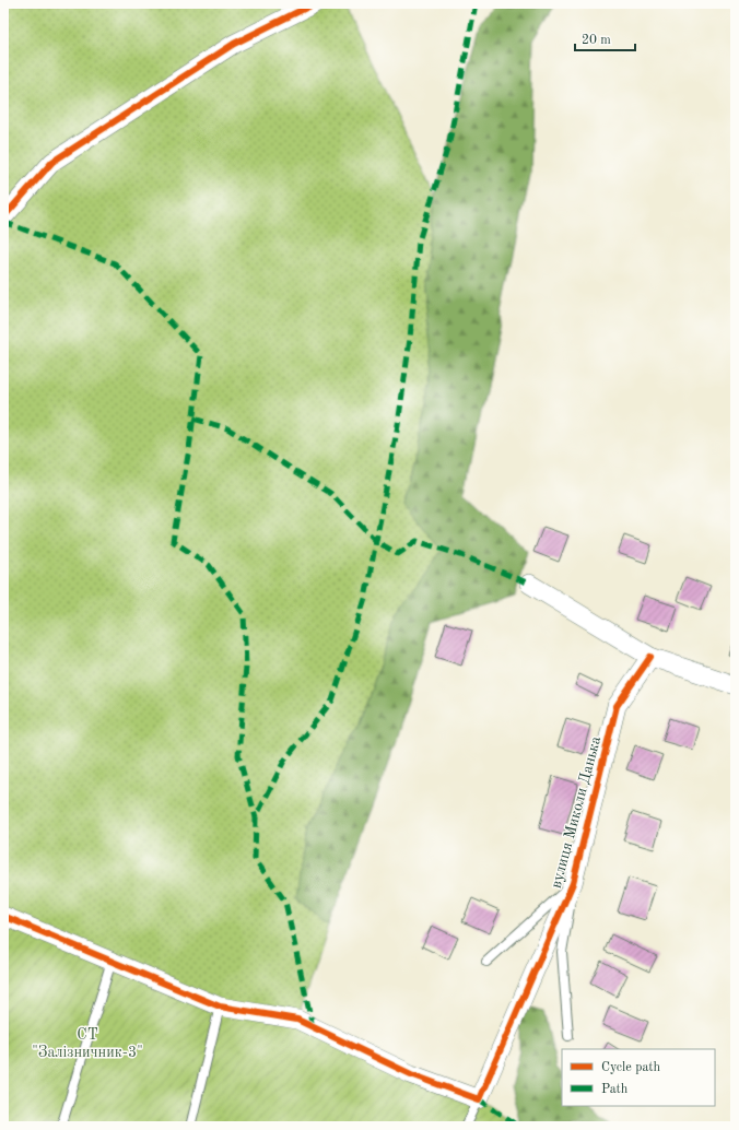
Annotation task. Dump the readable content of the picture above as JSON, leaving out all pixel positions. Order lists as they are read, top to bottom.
{
  "streets": {
    "street": ["вулиця Миколи Данька"]
  },
  "parks": ["СТ \"Залізничник-3\""],
  "legend": ["Cycle path", "Path"],
  "scale_bar": "20 m"
}
